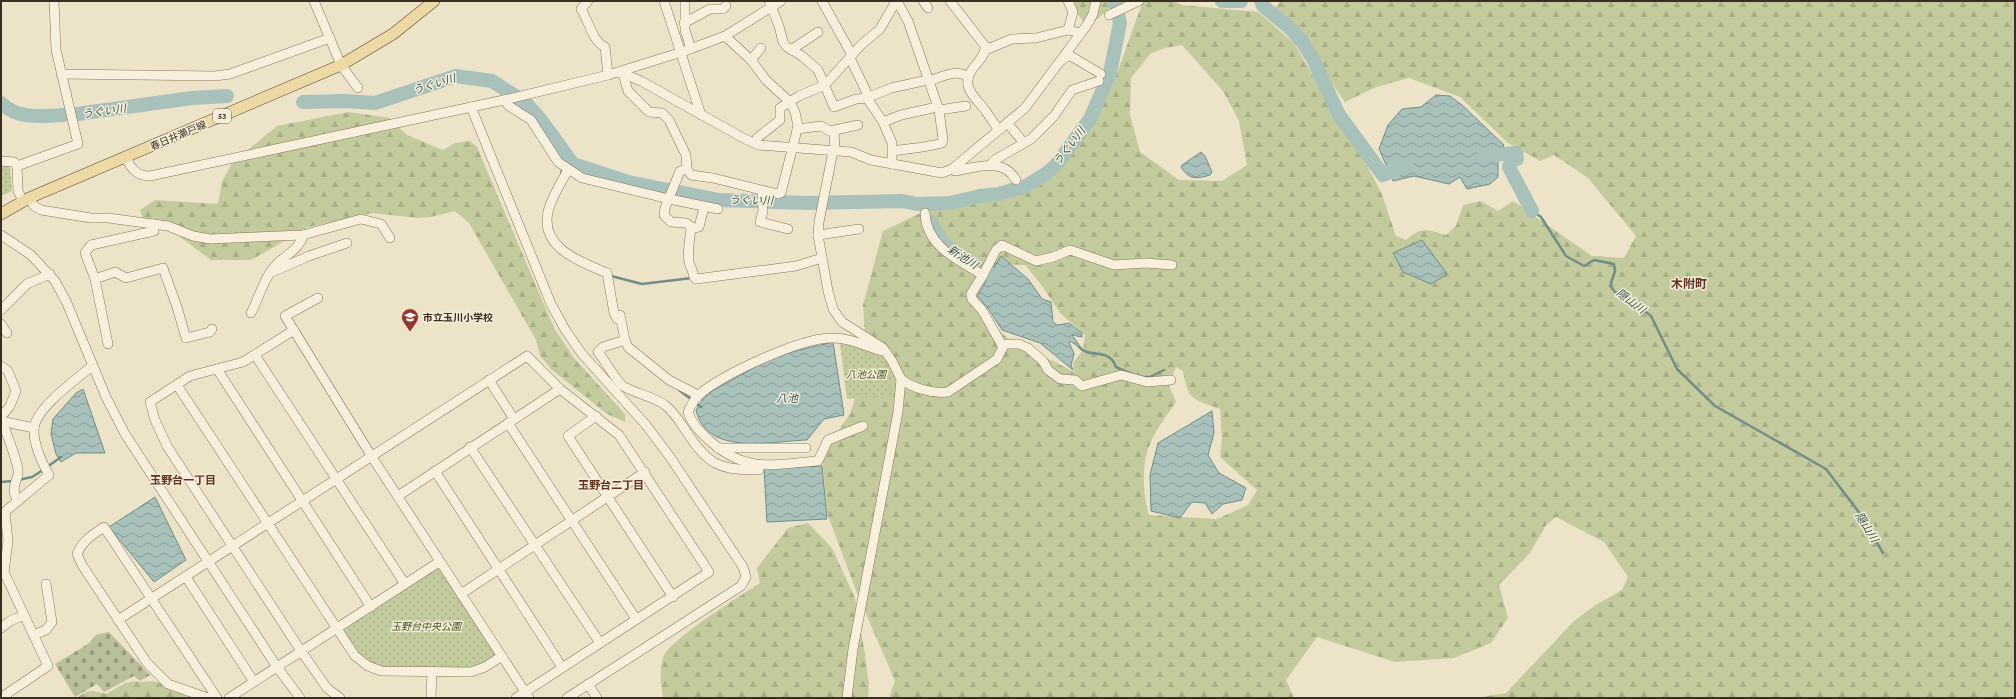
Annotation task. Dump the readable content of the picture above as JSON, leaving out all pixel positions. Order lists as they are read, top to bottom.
{
  "streets": {
    "main road": ["53", "春日井瀬戸線"]
  },
  "districts": ["木附町", "玉野台一丁目", "玉野台二丁目"],
  "water": [
    "うぐい川",
    "新池川",
    "隠山川",
    "八池"
  ],
  "parks": ["八池公園", "玉野台中央公園"],
  "places": {
    "school or university": ["市立玉川小学校"]
  }
}
